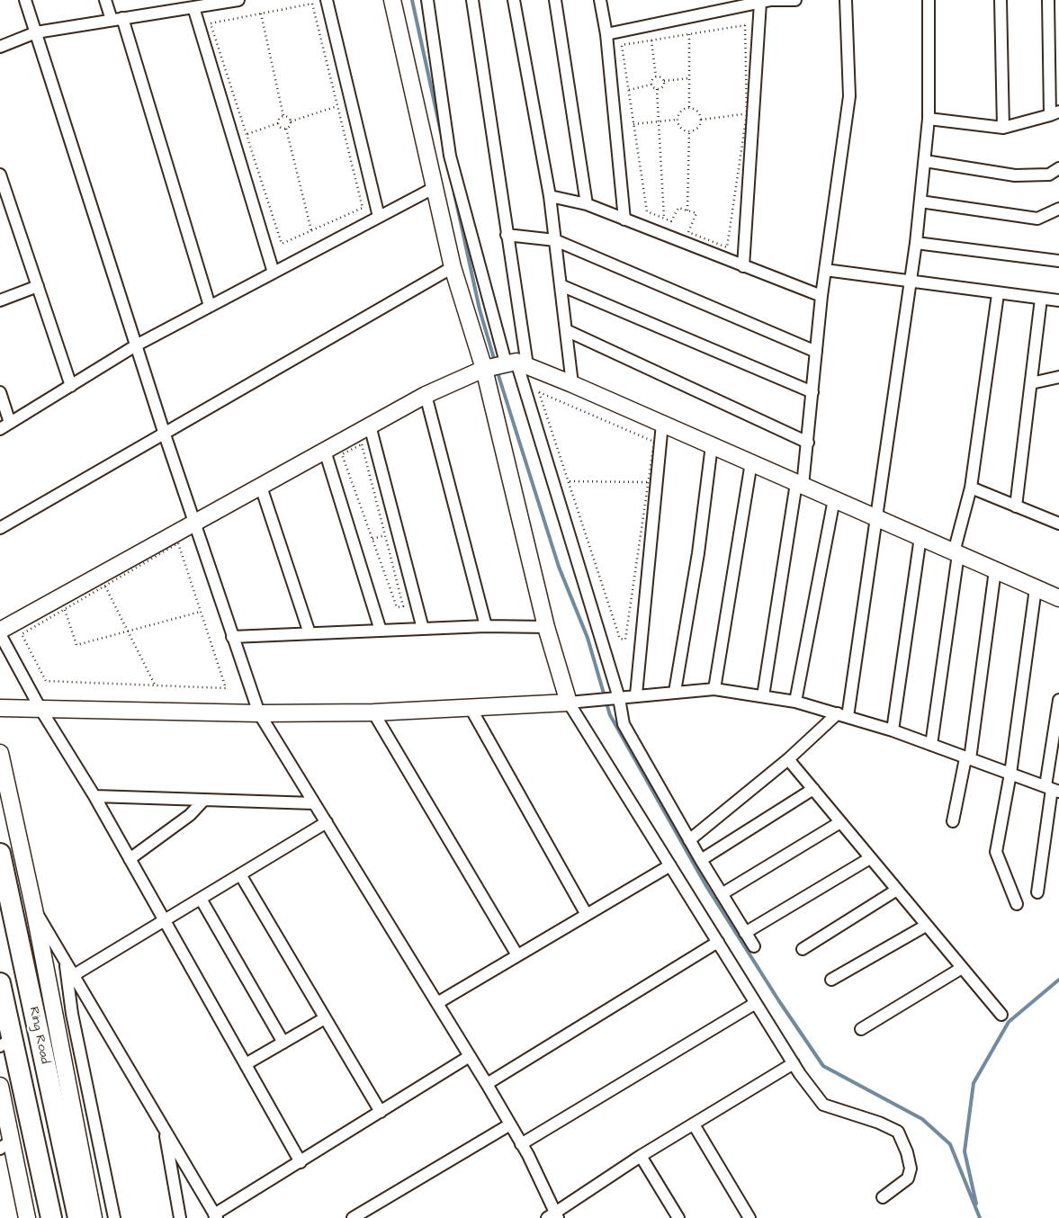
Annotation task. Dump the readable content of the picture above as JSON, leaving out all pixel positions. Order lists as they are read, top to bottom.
{
  "streets": {
    "highway": ["Ring Road"]
  }
}
